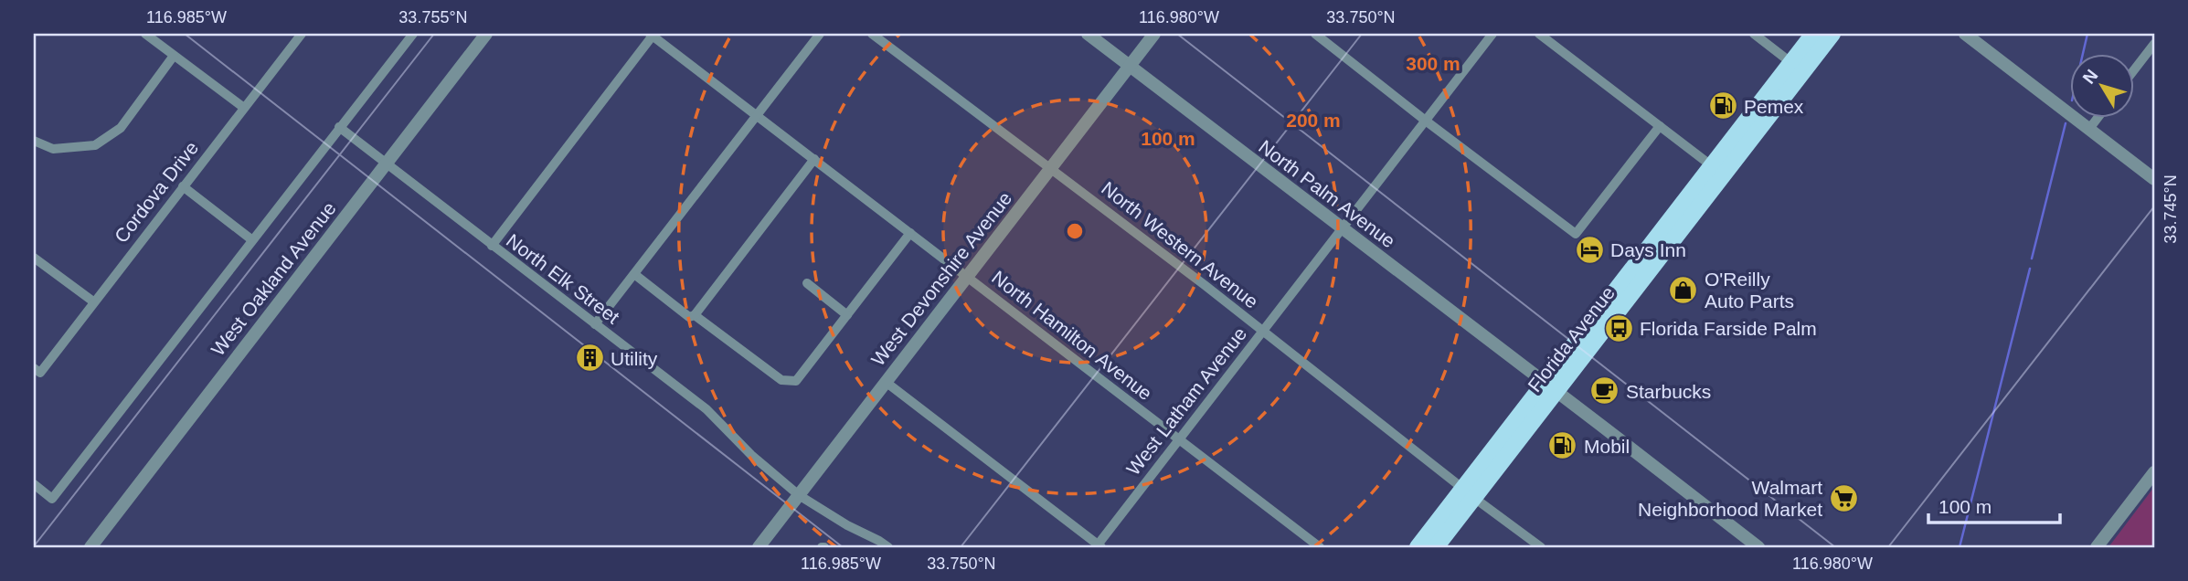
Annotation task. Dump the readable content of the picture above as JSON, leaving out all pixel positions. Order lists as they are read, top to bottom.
{
  "streets": {
    "main road": ["Florida Avenue"],
    "street": [
      "Cordova Drive",
      "North Palm Avenue",
      "North Western Avenue",
      "West Oakland Avenue",
      "North Elk Street",
      "West Devonshire Avenue",
      "North Hamilton Avenue",
      "West Latham Avenue"
    ]
  },
  "crossings": [
    ["North Palm Avenue", "West Devonshire Avenue"],
    ["North Palm Avenue", "Florida Avenue"],
    ["North Palm Avenue", "West Latham Avenue"],
    ["North Western Avenue", "West Devonshire Avenue"],
    ["North Western Avenue", "Florida Avenue"],
    ["North Western Avenue", "West Latham Avenue"],
    ["West Oakland Avenue", "North Elk Street"],
    ["North Elk Street", "West Devonshire Avenue"],
    ["West Devonshire Avenue", "North Hamilton Avenue"],
    ["North Hamilton Avenue", "West Latham Avenue"]
  ],
  "places": {
    "fuel station": ["Pemex", "Mobil"],
    "hotel": ["Days Inn"],
    "shop": ["O'Reilly Auto Parts"],
    "bus stop": ["Florida Farside Palm"],
    "building": ["Utility"],
    "cafe": ["Starbucks"],
    "supermarket": ["Walmart Neighborhood Market"]
  },
  "scale_bar": "100 m",
  "north": "top left",
  "coordinates": [
    "116.985°W",
    "33.755°N",
    "116.980°W",
    "33.750°N",
    "33.745°N"
  ],
  "rings": ["300 m", "200 m", "100 m"]
}
